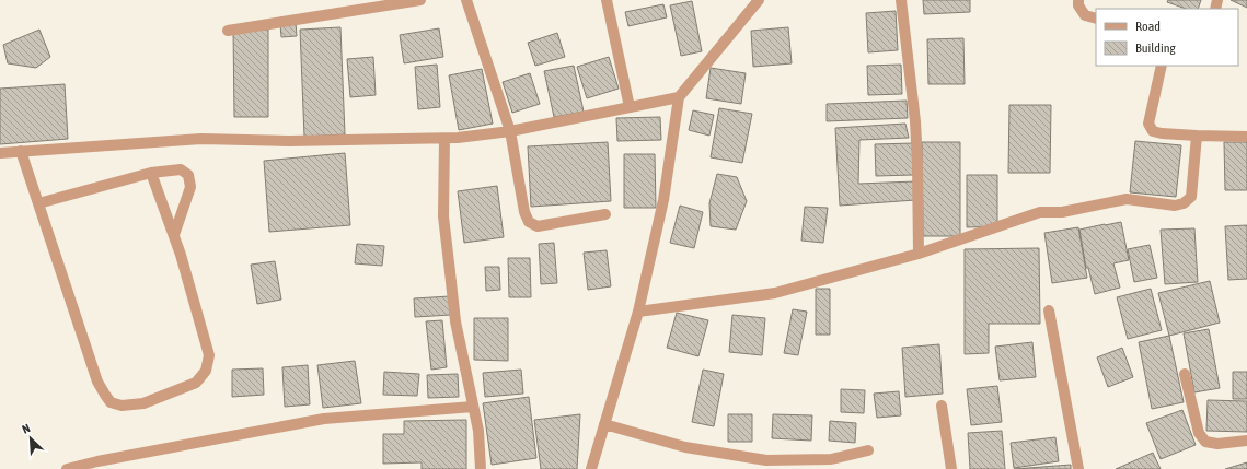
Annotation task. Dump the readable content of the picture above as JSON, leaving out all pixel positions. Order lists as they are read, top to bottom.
{
  "legend": ["Road", "Building"],
  "north": "top left"
}
